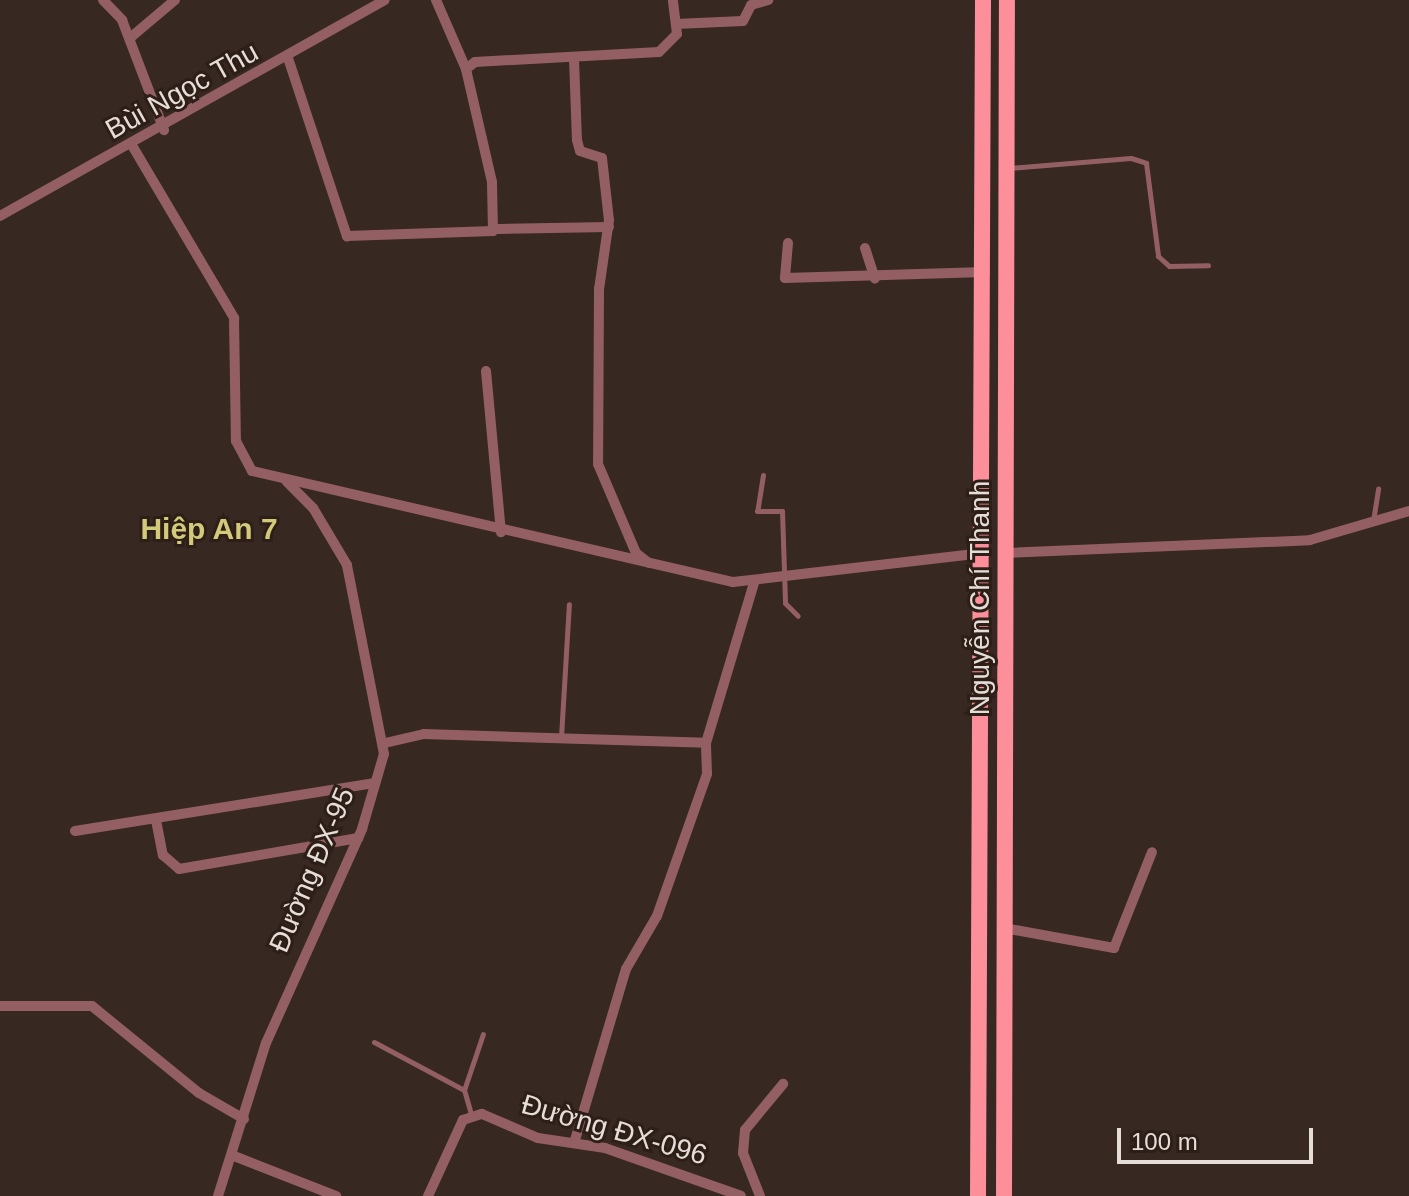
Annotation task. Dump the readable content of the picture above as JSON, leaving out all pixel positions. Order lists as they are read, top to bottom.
{
  "streets": {
    "main road": ["Nguyễn Chí Thanh"],
    "street": ["Bùi Ngọc Thu", "Đường ĐX-95", "Đường ĐX-096"]
  },
  "crossings": [
    ["Bùi Ngọc Thu", "Đường ĐX-95"],
    ["Nguyễn Chí Thanh", "Đường ĐX-95"]
  ],
  "districts": ["Hiệp An 7"],
  "scale_bar": "100 m"
}
